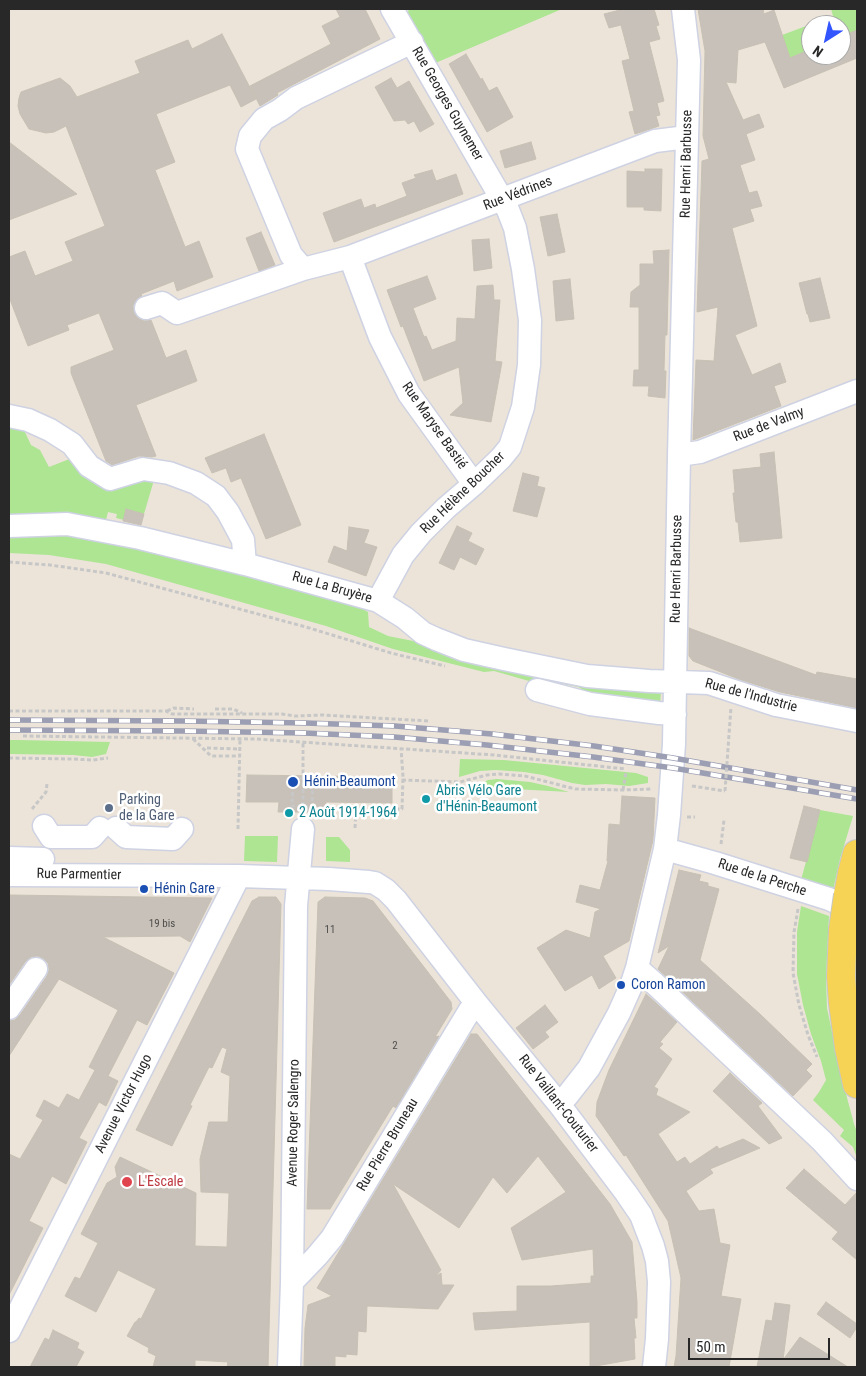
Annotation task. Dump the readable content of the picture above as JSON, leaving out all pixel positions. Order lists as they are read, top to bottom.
{
  "streets": {
    "street": [
      "Rue Georges Guynemer",
      "Rue Henri Barbusse",
      "Rue Védrines",
      "Rue de Valmy",
      "Rue Maryse Bastié",
      "Rue Hélène Boucher",
      "Rue La Bruyère",
      "Rue de l'Industrie",
      "Rue Parmentier",
      "Rue de la Perche",
      "Avenue Victor Hugo",
      "Rue Vaillant-Couturier",
      "Avenue Roger Salengro",
      "Rue Pierre Bruneau"
    ]
  },
  "crossings": [
    ["Rue Georges Guynemer", "Rue Védrines"],
    ["Rue Georges Guynemer", "Rue Hélène Boucher"],
    ["Rue Henri Barbusse", "Rue Védrines"],
    ["Rue Henri Barbusse", "Rue de Valmy"],
    ["Rue Henri Barbusse", "Rue La Bruyère"],
    ["Rue Henri Barbusse", "Rue de l'Industrie"],
    ["Rue Henri Barbusse", "Rue de la Perche"],
    ["Rue Henri Barbusse", "Rue Vaillant-Couturier"],
    ["Rue Védrines", "Rue Maryse Bastié"],
    ["Rue Védrines", "Rue Hélène Boucher"],
    ["Rue Maryse Bastié", "Rue Hélène Boucher"],
    ["Rue Hélène Boucher", "Rue La Bruyère"],
    ["Rue La Bruyère", "Rue de l'Industrie"],
    ["Rue Parmentier", "Avenue Victor Hugo"],
    ["Rue Parmentier", "Rue Vaillant-Couturier"],
    ["Rue Parmentier", "Avenue Roger Salengro"],
    ["Rue Vaillant-Couturier", "Rue Pierre Bruneau"],
    ["Avenue Roger Salengro", "Rue Pierre Bruneau"]
  ],
  "places": [
    "Hénin-Beaumont",
    "Abris Vélo Gare d'Hénin-Beaumont",
    "Parking de la Gare",
    "2 Août 1914-1964",
    "Hénin Gare",
    "Coron Ramon",
    "L'Escale"
  ],
  "house_numbers": ["19 bis", "11", "2"],
  "scale_bar": "50 m",
  "north": "bottom left"
}
